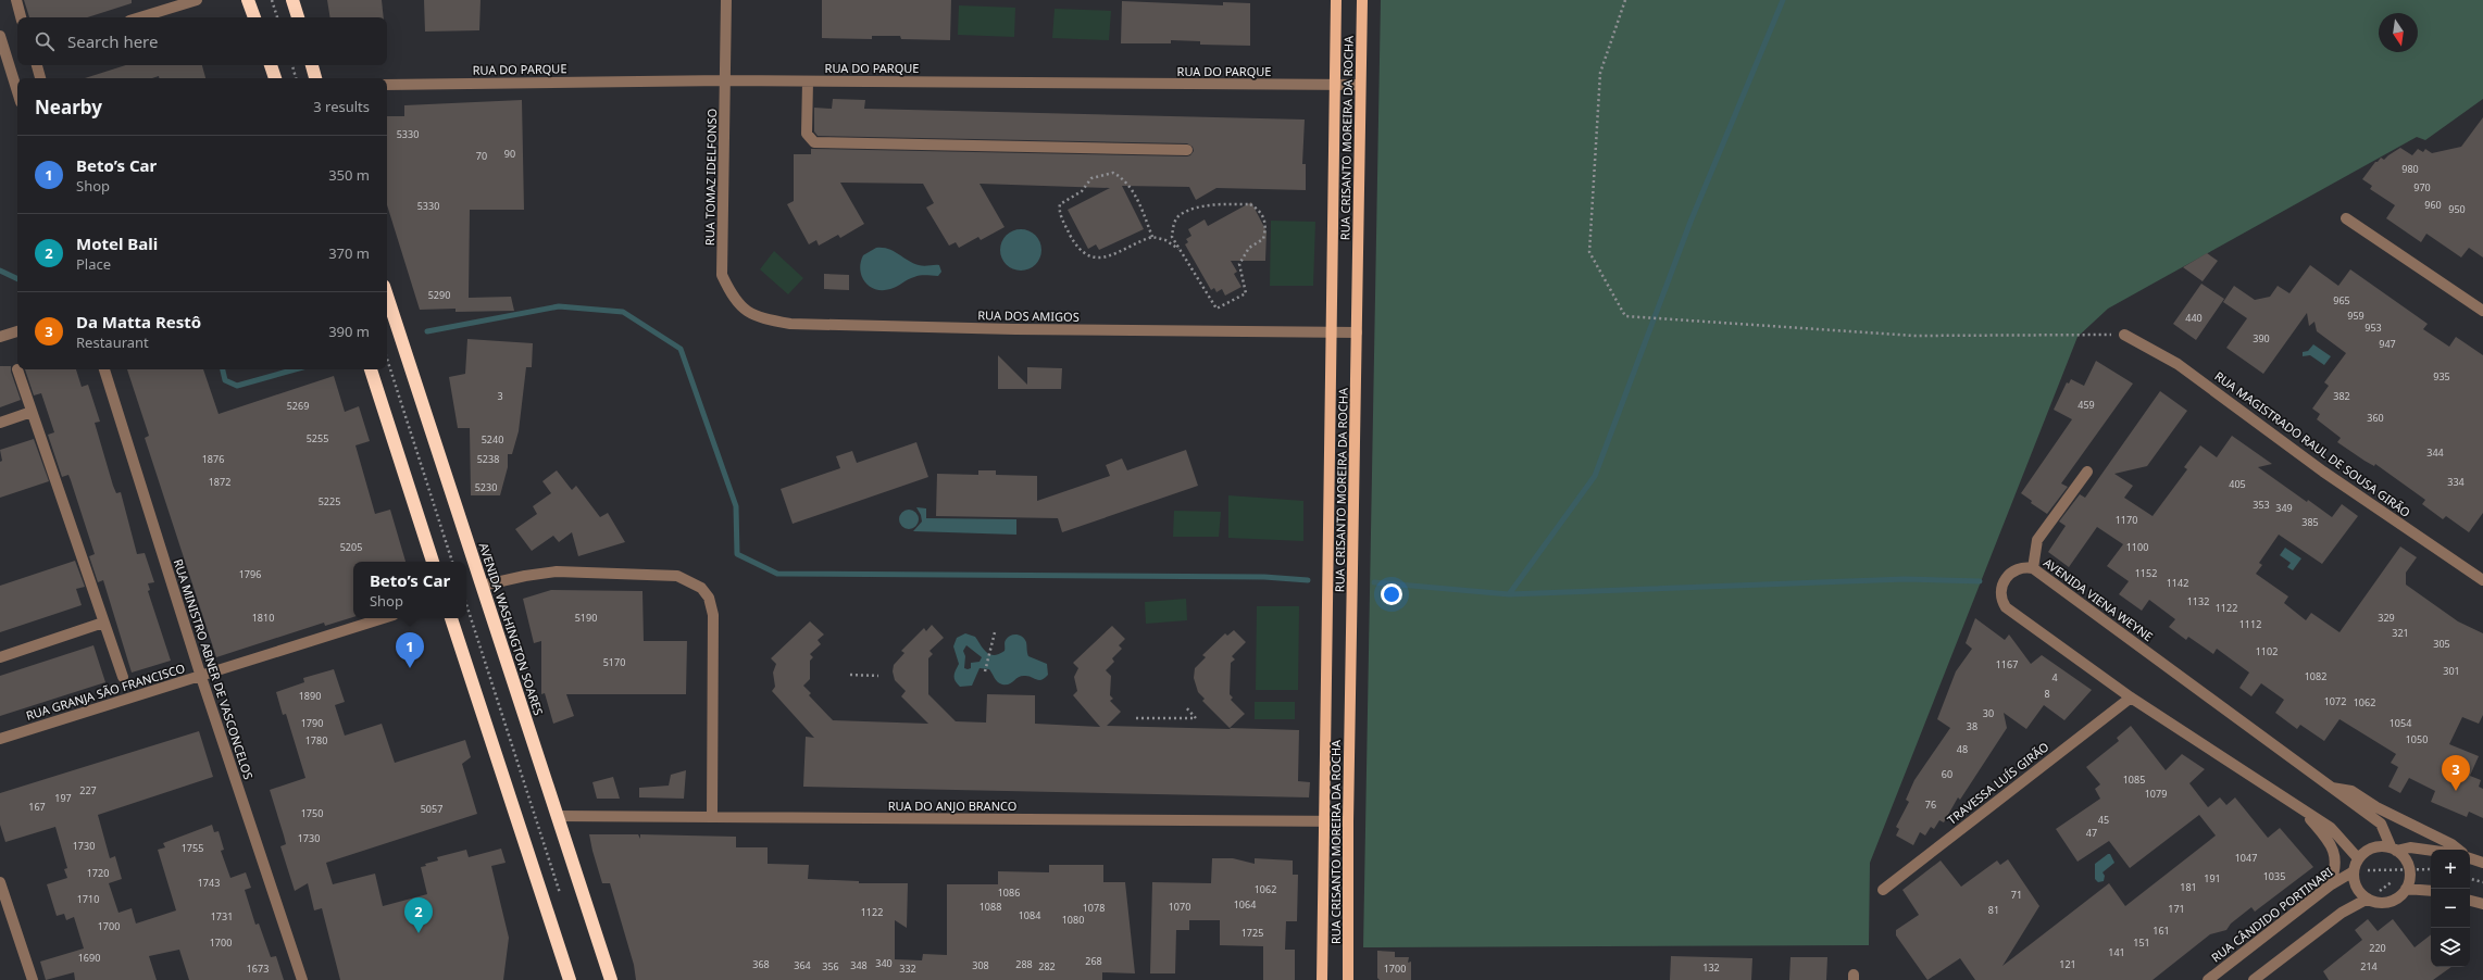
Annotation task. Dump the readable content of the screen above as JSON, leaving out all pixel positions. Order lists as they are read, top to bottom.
{
  "streets": {
    "highway": ["AVENIDA WASHINGTON SOARES"],
    "main road": ["RUA CRISANTO MOREIRA DA ROCHA"],
    "street": [
      "RUA DO PARQUE",
      "RUA TOMAZ IDELFONSO",
      "RUA DOS AMIGOS",
      "RUA MAGISTRADO RAUL DE SOUSA GIRÃO",
      "AVENIDA VIENA WEYNE",
      "RUA MINISTRO ABNER DE VASCONCELOS",
      "RUA GRANJA SÃO FRANCISCO",
      "TRAVESSA LUÍS GIRÃO",
      "RUA DO ANJO BRANCO",
      "RUA CÂNDIDO PORTINARI"
    ]
  },
  "crossings": [
    ["RUA DO PARQUE", "RUA CRISANTO MOREIRA DA ROCHA"],
    ["RUA DO PARQUE", "RUA TOMAZ IDELFONSO"],
    ["RUA CRISANTO MOREIRA DA ROCHA", "RUA DOS AMIGOS"],
    ["RUA CRISANTO MOREIRA DA ROCHA", "RUA DO ANJO BRANCO"],
    ["RUA TOMAZ IDELFONSO", "RUA DOS AMIGOS"],
    ["AVENIDA VIENA WEYNE", "TRAVESSA LUÍS GIRÃO"],
    ["AVENIDA WASHINGTON SOARES", "RUA DO ANJO BRANCO"],
    ["RUA MINISTRO ABNER DE VASCONCELOS", "RUA GRANJA SÃO FRANCISCO"]
  ],
  "house_numbers": [
    "5330",
    "90",
    "70",
    "980",
    "970",
    "960",
    "5330",
    "950",
    "5290",
    "965",
    "959",
    "440",
    "953",
    "390",
    "947",
    "935",
    "3",
    "382",
    "459",
    "5269",
    "360",
    "5255",
    "5240",
    "344",
    "1876",
    "5238",
    "1872",
    "334",
    "405",
    "5230",
    "5225",
    "353",
    "349",
    "1170",
    "385",
    "5205",
    "1100",
    "1152",
    "1796",
    "1142",
    "1132",
    "1122",
    "1810",
    "5190",
    "329",
    "1112",
    "321",
    "305",
    "1102",
    "5170",
    "1167",
    "301",
    "1082",
    "4",
    "8",
    "1890",
    "1072",
    "1062",
    "30",
    "1790",
    "1054",
    "38",
    "1050",
    "1780",
    "48",
    "60",
    "1085",
    "227",
    "1079",
    "197",
    "76",
    "167",
    "5057",
    "1750",
    "45",
    "47",
    "1730",
    "1730",
    "1755",
    "1047",
    "1720",
    "1035",
    "191",
    "1743",
    "181",
    "1062",
    "1086",
    "71",
    "1710",
    "1064",
    "1088",
    "1070",
    "1078",
    "171",
    "81",
    "1122",
    "1084",
    "1731",
    "1080",
    "1700",
    "161",
    "1725",
    "1700",
    "151",
    "220",
    "141",
    "1690",
    "268",
    "340",
    "368",
    "288",
    "121",
    "364",
    "348",
    "308",
    "356",
    "282",
    "214",
    "132",
    "1673",
    "332",
    "1700"
  ],
  "north": "bottom",
  "page": {
    "search": "Search here",
    "heading": ["Nearby", "3 results"],
    "list": [
      {
        "mark": "1",
        "name": "Beto’s Car",
        "note": "Shop",
        "value": "350 m"
      },
      {
        "mark": "2",
        "name": "Motel Bali",
        "note": "Place",
        "value": "370 m"
      },
      {
        "mark": "3",
        "name": "Da Matta Restô",
        "note": "Restaurant",
        "value": "390 m"
      }
    ],
    "popup": ["Beto’s Car", "Shop"],
    "pins": ["1", "3", "2"],
    "map_buttons": ["+", "−"]
  }
}
